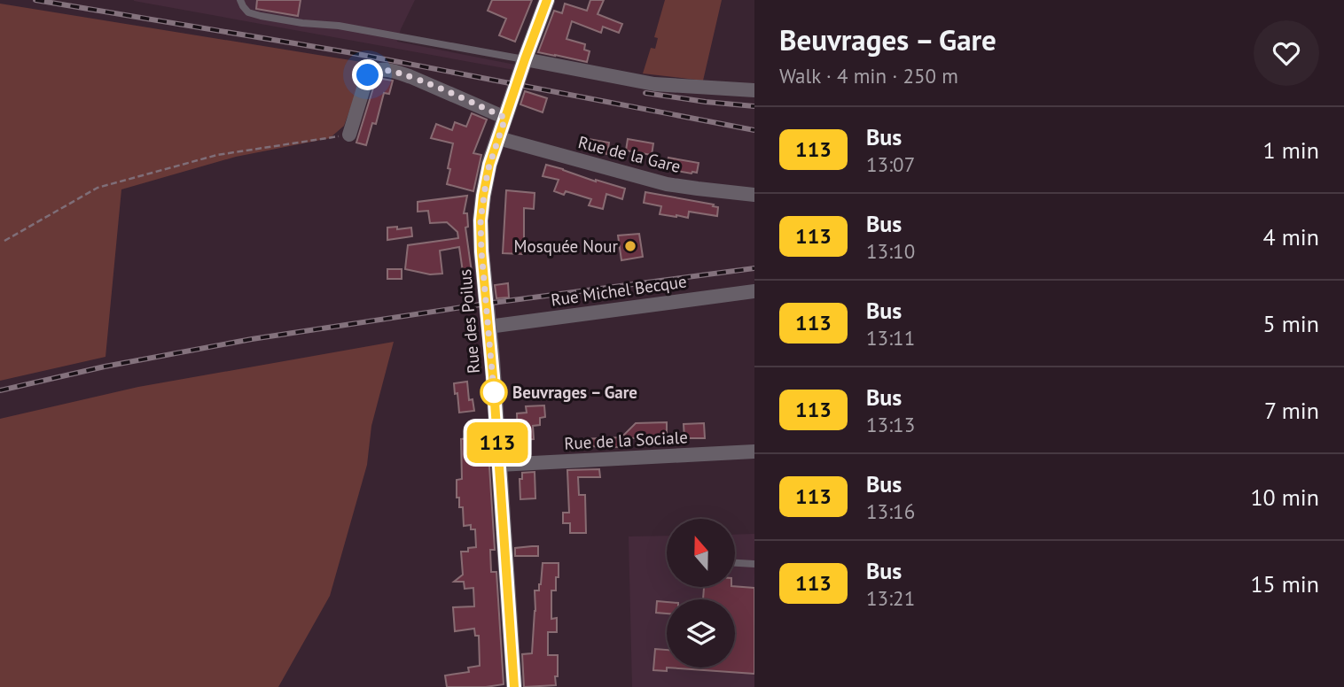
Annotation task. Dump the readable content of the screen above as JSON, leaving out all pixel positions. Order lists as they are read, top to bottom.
{
  "streets": {
    "street": [
      "Rue de la Gare",
      "Rue Michel Becque",
      "Rue des Poilus",
      "Rue de la Sociale"
    ]
  },
  "crossings": [
    ["Rue de la Gare", "Rue des Poilus"],
    ["Rue Michel Becque", "Rue des Poilus"],
    ["Rue des Poilus", "Rue de la Sociale"]
  ],
  "places": ["Mosquée Nour", "Beuvrages – Gare"],
  "lines": ["bus line 113"],
  "north": "top",
  "page": {
    "on_map": "113",
    "heading": ["Beuvrages – Gare", "Walk · 4 min · 250 m"],
    "list": [
      {
        "mark": "113",
        "name": "Bus",
        "note": "13:07",
        "value": "1 min"
      },
      {
        "mark": "113",
        "name": "Bus",
        "note": "13:10",
        "value": "4 min"
      },
      {
        "mark": "113",
        "name": "Bus",
        "note": "13:11",
        "value": "5 min"
      },
      {
        "mark": "113",
        "name": "Bus",
        "note": "13:13",
        "value": "7 min"
      },
      {
        "mark": "113",
        "name": "Bus",
        "note": "13:16",
        "value": "10 min"
      },
      {
        "mark": "113",
        "name": "Bus",
        "note": "13:21",
        "value": "15 min"
      }
    ]
  }
}
